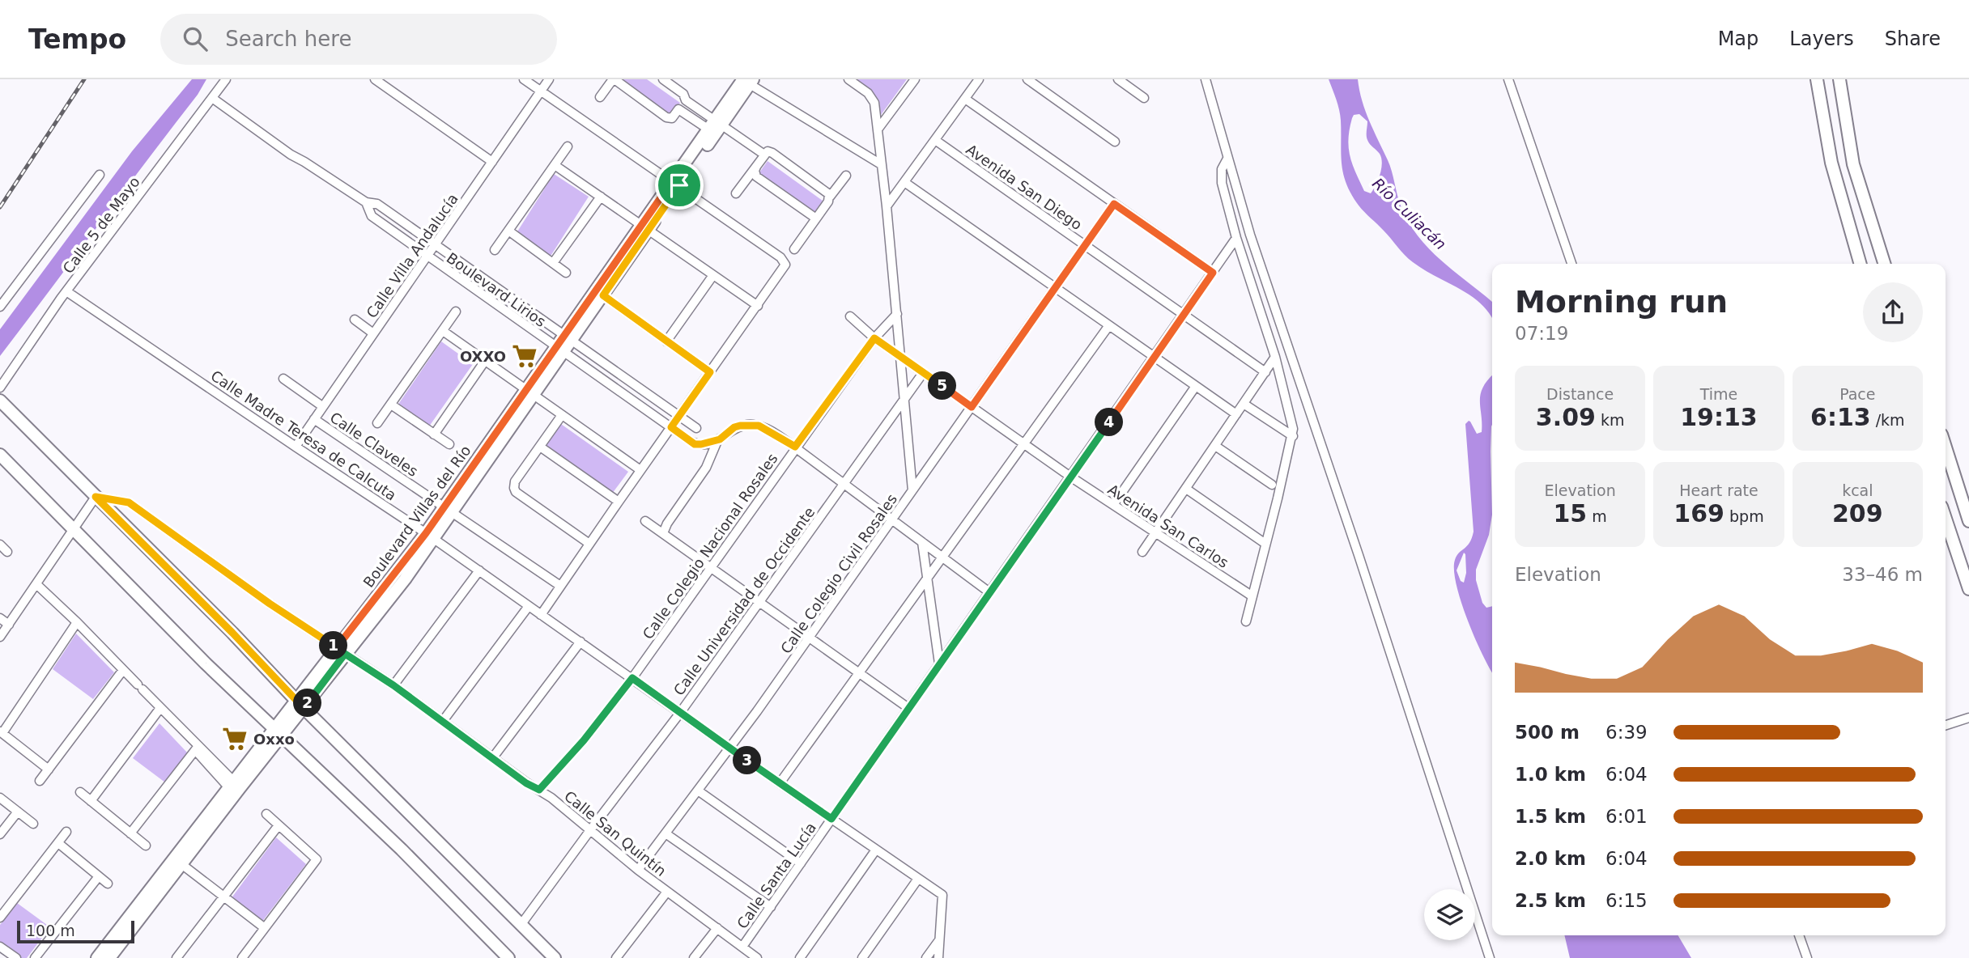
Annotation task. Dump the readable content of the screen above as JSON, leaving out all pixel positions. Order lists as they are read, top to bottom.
{
  "streets": {
    "street": [
      "Avenida San Diego",
      "Calle 5 de Mayo",
      "Calle Villa Andalucía",
      "Boulevard Lirios",
      "Calle Madre Teresa de Calcuta",
      "Calle Claveles",
      "Boulevard Villas del Río",
      "Avenida San Carlos",
      "Calle Colegio Nacional Rosales",
      "Calle Colegio Civil Rosales",
      "Calle Universidad de Occidente",
      "Calle San Quintín",
      "Calle Santa Lucía"
    ]
  },
  "crossings": [
    ["Avenida San Diego", "Calle Colegio Civil Rosales"],
    ["Avenida San Diego", "Calle Santa Lucía"],
    ["Calle 5 de Mayo", "Boulevard Lirios"],
    ["Calle 5 de Mayo", "Calle Madre Teresa de Calcuta"],
    ["Calle Villa Andalucía", "Boulevard Lirios"],
    ["Calle Villa Andalucía", "Calle Madre Teresa de Calcuta"],
    ["Calle Villa Andalucía", "Calle Claveles"],
    ["Boulevard Lirios", "Boulevard Villas del Río"],
    ["Calle Madre Teresa de Calcuta", "Boulevard Villas del Río"],
    ["Calle Madre Teresa de Calcuta", "Calle Colegio Nacional Rosales"],
    ["Calle Madre Teresa de Calcuta", "Calle Colegio Civil Rosales"],
    ["Calle Madre Teresa de Calcuta", "Calle Universidad de Occidente"],
    ["Calle Madre Teresa de Calcuta", "Calle Santa Lucía"],
    ["Calle Claveles", "Boulevard Villas del Río"],
    ["Boulevard Villas del Río", "Calle San Quintín"],
    ["Avenida San Carlos", "Calle Colegio Nacional Rosales"],
    ["Avenida San Carlos", "Calle Colegio Civil Rosales"],
    ["Avenida San Carlos", "Calle Universidad de Occidente"],
    ["Avenida San Carlos", "Calle Santa Lucía"],
    ["Calle Colegio Nacional Rosales", "Calle San Quintín"],
    ["Calle Colegio Civil Rosales", "Calle San Quintín"],
    ["Calle Universidad de Occidente", "Calle San Quintín"],
    ["Calle San Quintín", "Calle Santa Lucía"]
  ],
  "water": ["Río Culiacán"],
  "places": {
    "supermarket": ["OXXO", "Oxxo"]
  },
  "scale_bar": "100 m",
  "page": {
    "header": "Tempo",
    "search": "Search here",
    "nav": ["Map", "Layers", "Share"],
    "heading": ["Morning run", "07:19"],
    "stats": [
      ["Distance", "3.09 km"],
      ["Time", "19:13"],
      ["Pace", "6:13 /km"],
      ["Elevation", "15 m"],
      ["Heart rate", "169 bpm"],
      ["kcal", "209"]
    ],
    "pins": [
      "5",
      "4",
      "1",
      "2",
      "3"
    ],
    "chart": ["Elevation", "33–46 m"],
    "list": [
      {
        "name": "500 m",
        "note": "6:39"
      },
      {
        "name": "1.0 km",
        "note": "6:04"
      },
      {
        "name": "1.5 km",
        "note": "6:01"
      },
      {
        "name": "2.0 km",
        "note": "6:04"
      },
      {
        "name": "2.5 km",
        "note": "6:15"
      }
    ],
    "scale": "100 m"
  }
}
